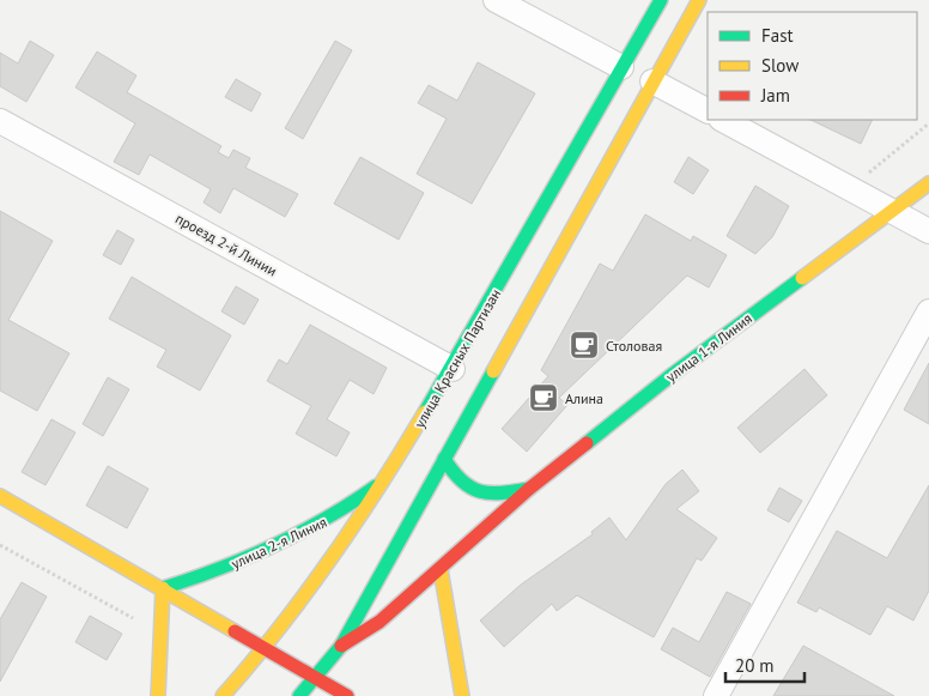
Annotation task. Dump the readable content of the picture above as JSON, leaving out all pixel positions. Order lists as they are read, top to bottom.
{
  "streets": {
    "main road": ["улица 1-я Линия", "улица Красных Партизан", "улица 2-я Линия"],
    "street": ["проезд 2-й Линии"]
  },
  "crossings": [
    ["проезд 2-й Линии", "улица Красных Партизан"],
    ["улица Красных Партизан", "улица 2-я Линия"]
  ],
  "places": {
    "cafe": ["Столовая", "Алина"]
  },
  "legend": ["Fast", "Slow", "Jam"],
  "scale_bar": "20 m"
}
